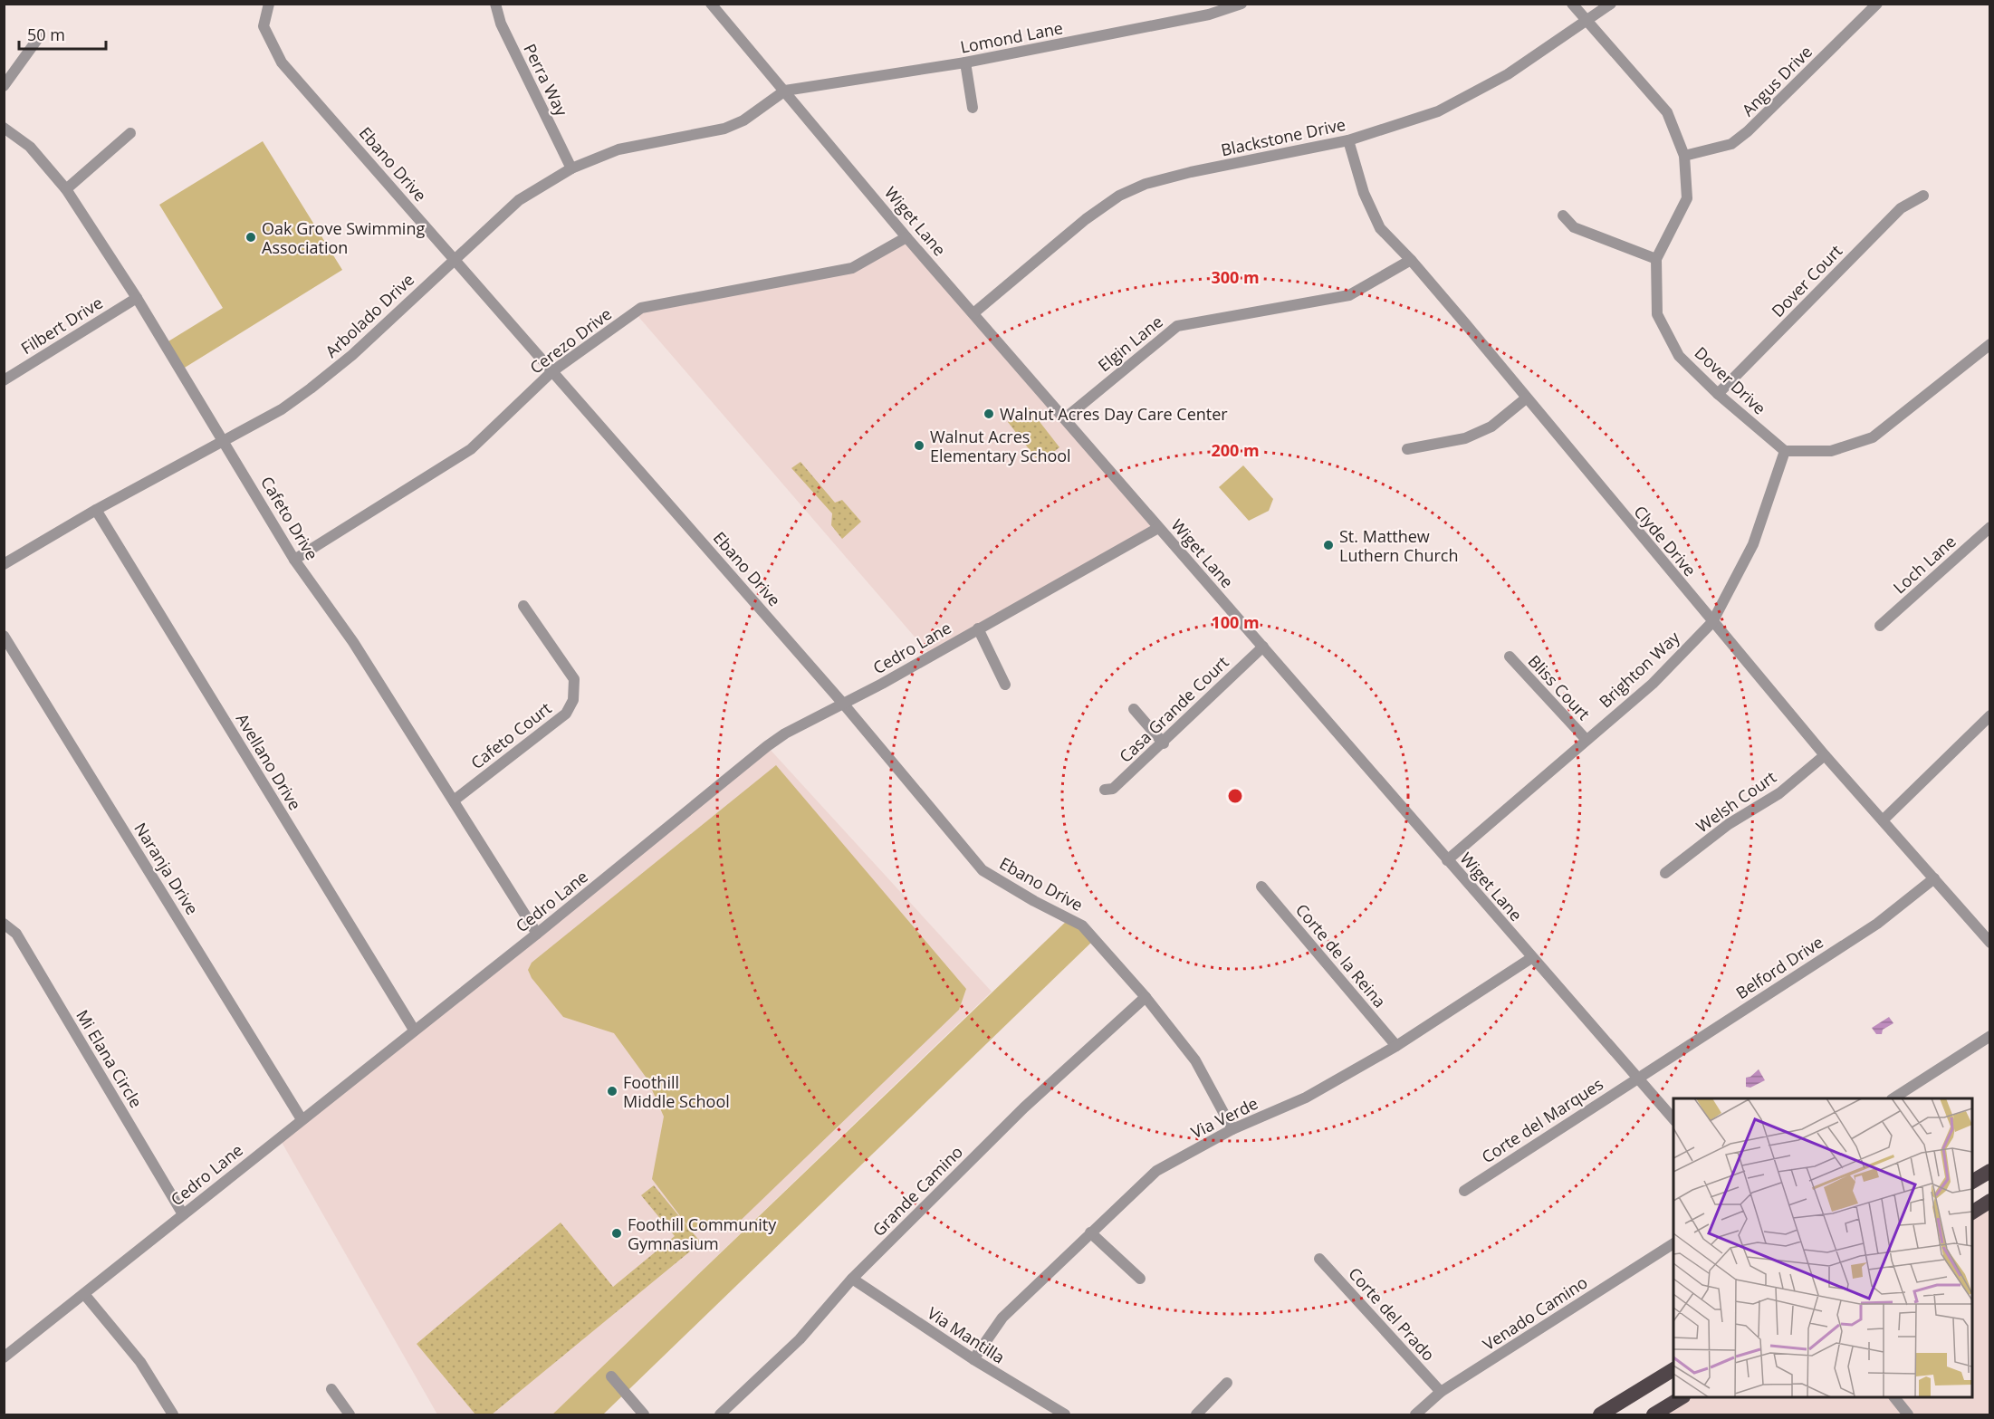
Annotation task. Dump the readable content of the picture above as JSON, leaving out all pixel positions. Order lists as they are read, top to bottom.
{
  "streets": {
    "street": [
      "Lomond Lane",
      "Perra Way",
      "Angus Drive",
      "Blackstone Drive",
      "Ebano Drive",
      "Wiget Lane",
      "Dover Court",
      "Arbolado Drive",
      "Filbert Drive",
      "Cerezo Drive",
      "Elgin Lane",
      "Dover Drive",
      "Cafeto Drive",
      "Clyde Drive",
      "Loch Lane",
      "Cedro Lane",
      "Brighton Way",
      "Bliss Court",
      "Casa Grande Court",
      "Cafeto Court",
      "Avellano Drive",
      "Welsh Court",
      "Naranja Drive",
      "Corte de la Reina",
      "Belford Drive",
      "Mi Elana Circle",
      "Via Verde",
      "Corte del Marques",
      "Grande Camino",
      "Venado Camino",
      "Corte del Prado",
      "Via Mantilla"
    ]
  },
  "crossings": [
    ["Lomond Lane", "Wiget Lane"],
    ["Lomond Lane", "Arbolado Drive"],
    ["Perra Way", "Arbolado Drive"],
    ["Angus Drive", "Dover Drive"],
    ["Blackstone Drive", "Wiget Lane"],
    ["Blackstone Drive", "Dover Drive"],
    ["Blackstone Drive", "Clyde Drive"],
    ["Ebano Drive", "Arbolado Drive"],
    ["Ebano Drive", "Cerezo Drive"],
    ["Ebano Drive", "Cedro Lane"],
    ["Ebano Drive", "Via Verde"],
    ["Ebano Drive", "Grande Camino"],
    ["Wiget Lane", "Arbolado Drive"],
    ["Wiget Lane", "Cerezo Drive"],
    ["Wiget Lane", "Elgin Lane"],
    ["Wiget Lane", "Cedro Lane"],
    ["Wiget Lane", "Brighton Way"],
    ["Wiget Lane", "Casa Grande Court"],
    ["Wiget Lane", "Belford Drive"],
    ["Wiget Lane", "Via Verde"],
    ["Wiget Lane", "Corte del Marques"],
    ["Dover Court", "Dover Drive"],
    ["Arbolado Drive", "Cafeto Drive"],
    ["Arbolado Drive", "Avellano Drive"],
    ["Filbert Drive", "Cafeto Drive"],
    ["Cerezo Drive", "Cafeto Drive"],
    ["Elgin Lane", "Clyde Drive"],
    ["Dover Drive", "Brighton Way"],
    ["Cafeto Drive", "Cedro Lane"],
    ["Cafeto Drive", "Cafeto Court"],
    ["Clyde Drive", "Brighton Way"],
    ["Clyde Drive", "Welsh Court"],
    ["Clyde Drive", "Belford Drive"],
    ["Cedro Lane", "Avellano Drive"],
    ["Cedro Lane", "Naranja Drive"],
    ["Cedro Lane", "Mi Elana Circle"],
    ["Brighton Way", "Bliss Court"],
    ["Corte de la Reina", "Via Verde"],
    ["Belford Drive", "Corte del Marques"],
    ["Via Verde", "Via Mantilla"],
    ["Grande Camino", "Via Mantilla"],
    ["Venado Camino", "Corte del Prado"]
  ],
  "places": [
    "Oak Grove Swimming Association",
    "Walnut Acres Day Care Center",
    "Walnut Acres Elementary School",
    "St. Matthew Luthern Church",
    "Foothill Middle School",
    "Foothill Community Gymnasium"
  ],
  "scale_bar": "50 m",
  "rings": ["300 m", "200 m", "100 m"]
}
